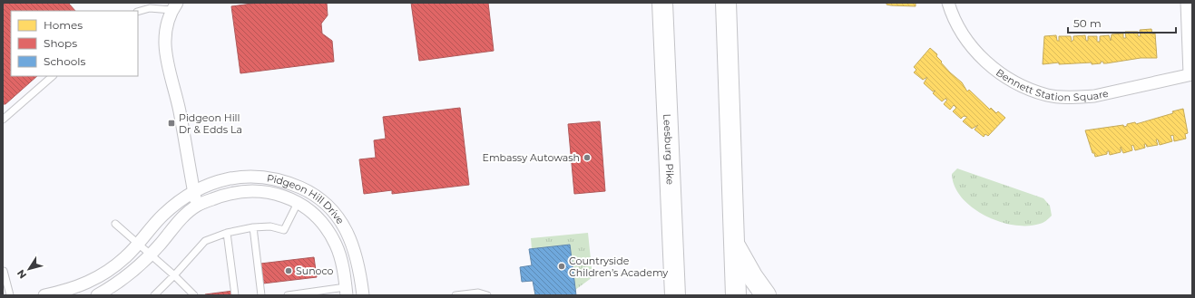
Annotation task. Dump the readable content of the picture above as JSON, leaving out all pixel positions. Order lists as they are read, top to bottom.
{
  "streets": {
    "highway": ["Leesburg Pike"],
    "street": ["Bennett Station Square", "Pidgeon Hill Drive"]
  },
  "places": {
    "transit": ["Pidgeon Hill Dr & Edds La"],
    "other": ["Embassy Autowash", "Countryside Children’s Academy", "Sunoco"]
  },
  "legend": ["Homes", "Shops", "Schools"],
  "scale_bar": "50 m",
  "north": "bottom left"
}
